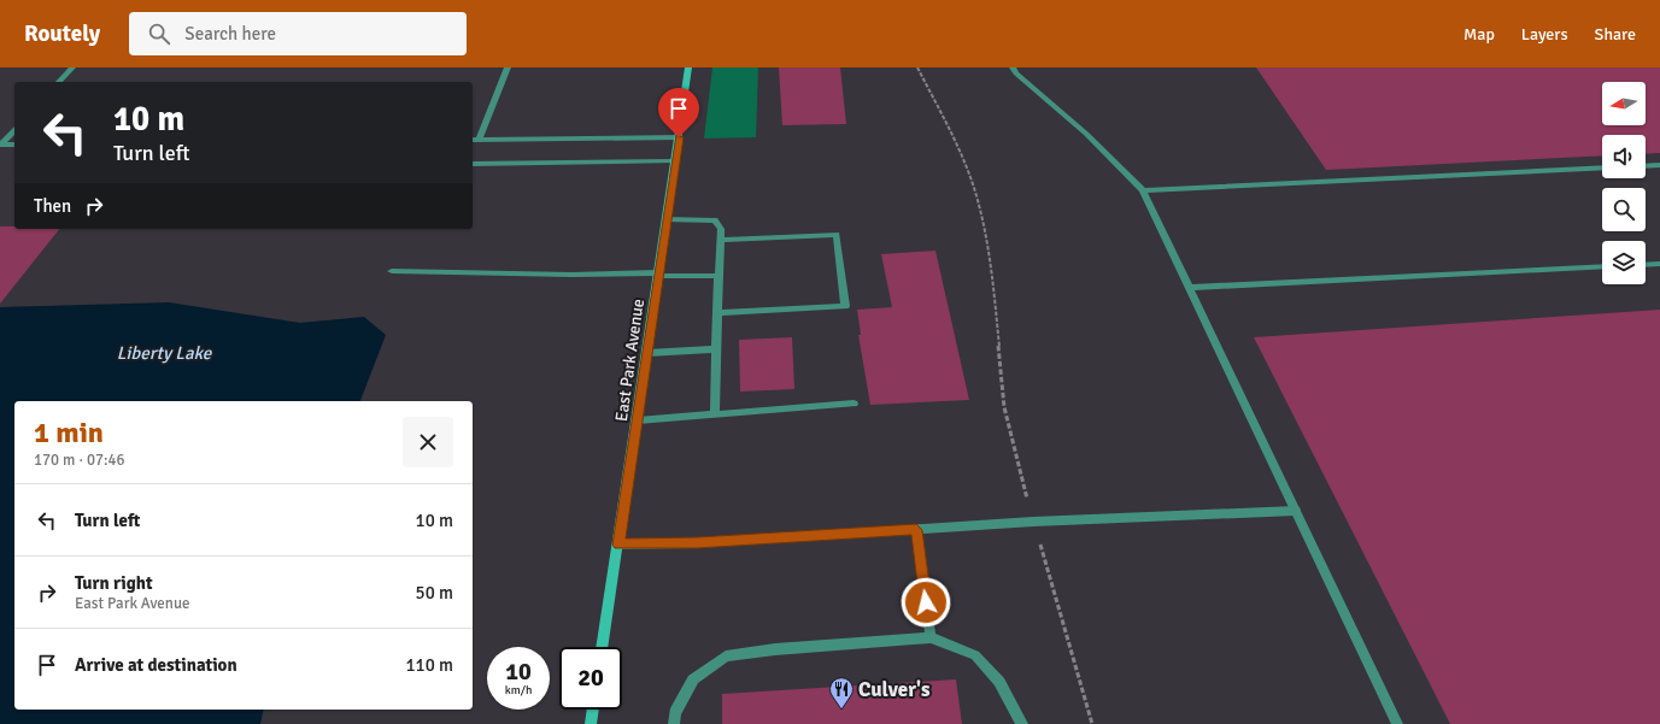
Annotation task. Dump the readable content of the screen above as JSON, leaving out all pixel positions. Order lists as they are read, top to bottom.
{
  "streets": {
    "main road": ["East Park Avenue"]
  },
  "water": ["Liberty Lake"],
  "places": {
    "restaurant": ["Culver's"]
  },
  "north": "left",
  "page": {
    "header": "Routely",
    "search": "Search here",
    "nav": ["Map", "Layers", "Share"],
    "turn": ["10 m", "Turn left"],
    "then": "Then",
    "heading": ["1 min", "170 m · 07:46"],
    "list": [
      {
        "name": "Turn left",
        "value": "10 m"
      },
      {
        "name": "Turn right",
        "note": "East Park Avenue",
        "value": "50 m"
      },
      {
        "name": "Arrive at destination",
        "value": "110 m"
      }
    ],
    "speed": "10 km/h",
    "limit": "20"
  }
}
